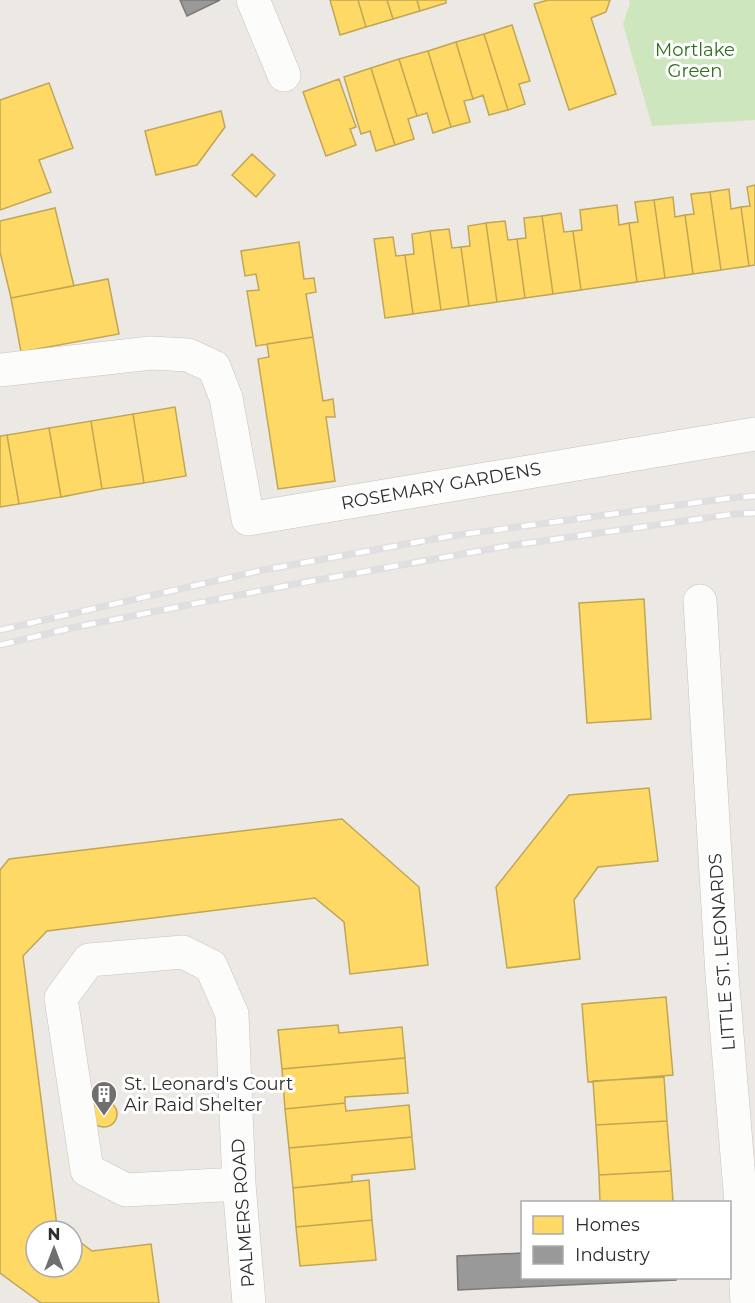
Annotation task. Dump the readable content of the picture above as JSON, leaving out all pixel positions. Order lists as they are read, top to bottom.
{
  "streets": {
    "street": ["ROSEMARY GARDENS", "LITTLE ST. LEONARDS", "PALMERS ROAD"]
  },
  "parks": ["Mortlake Green"],
  "places": {
    "building": ["St. Leonard's Court Air Raid Shelter"]
  },
  "legend": ["Homes", "Industry"],
  "north": "top"
}
